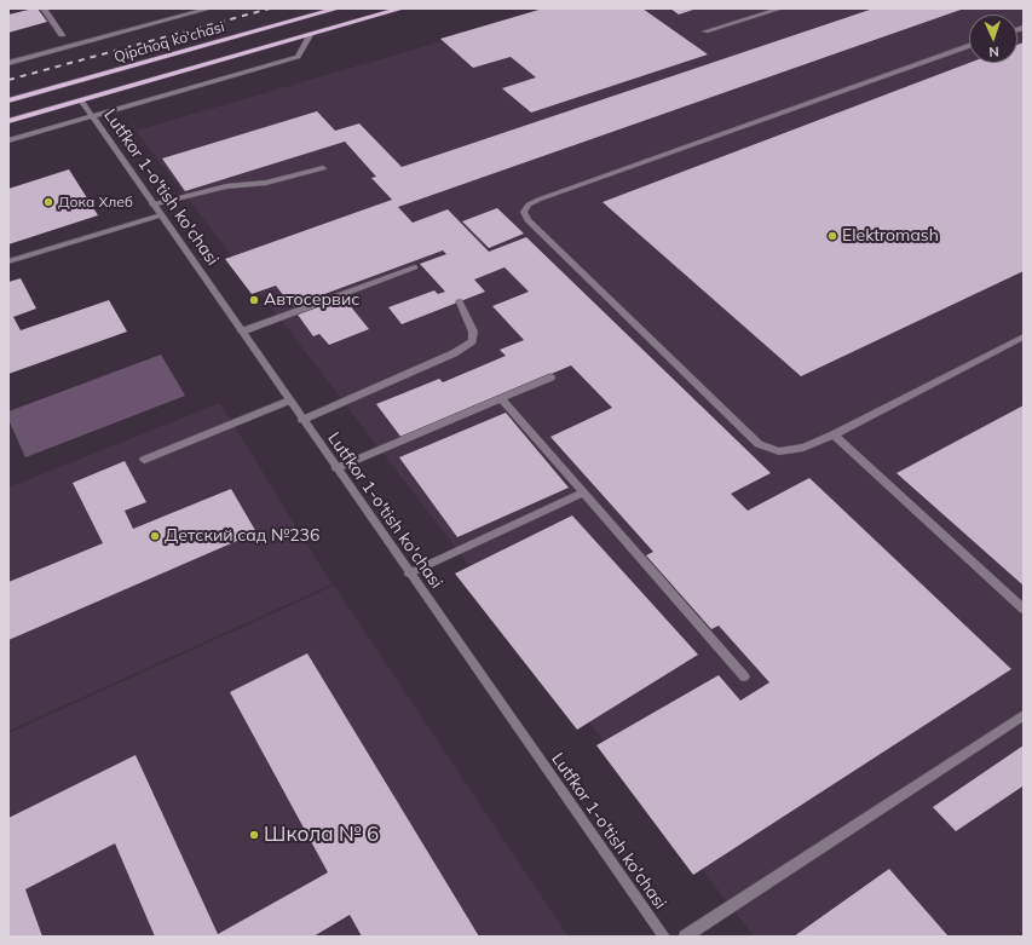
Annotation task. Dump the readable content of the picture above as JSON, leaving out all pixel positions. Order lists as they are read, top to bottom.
{
  "streets": {
    "main road": ["Qipchoq ko'chasi"],
    "street": ["Lutfkor 1-o'tish ko'chasi"]
  },
  "crossings": [
    ["Qipchoq ko'chasi", "Lutfkor 1-o'tish ko'chasi"]
  ],
  "places": [
    "Дока Хлеб",
    "Elektromash",
    "Автосервис",
    "Детский сад №236",
    "Школа № 6"
  ],
  "north": "bottom"
}
